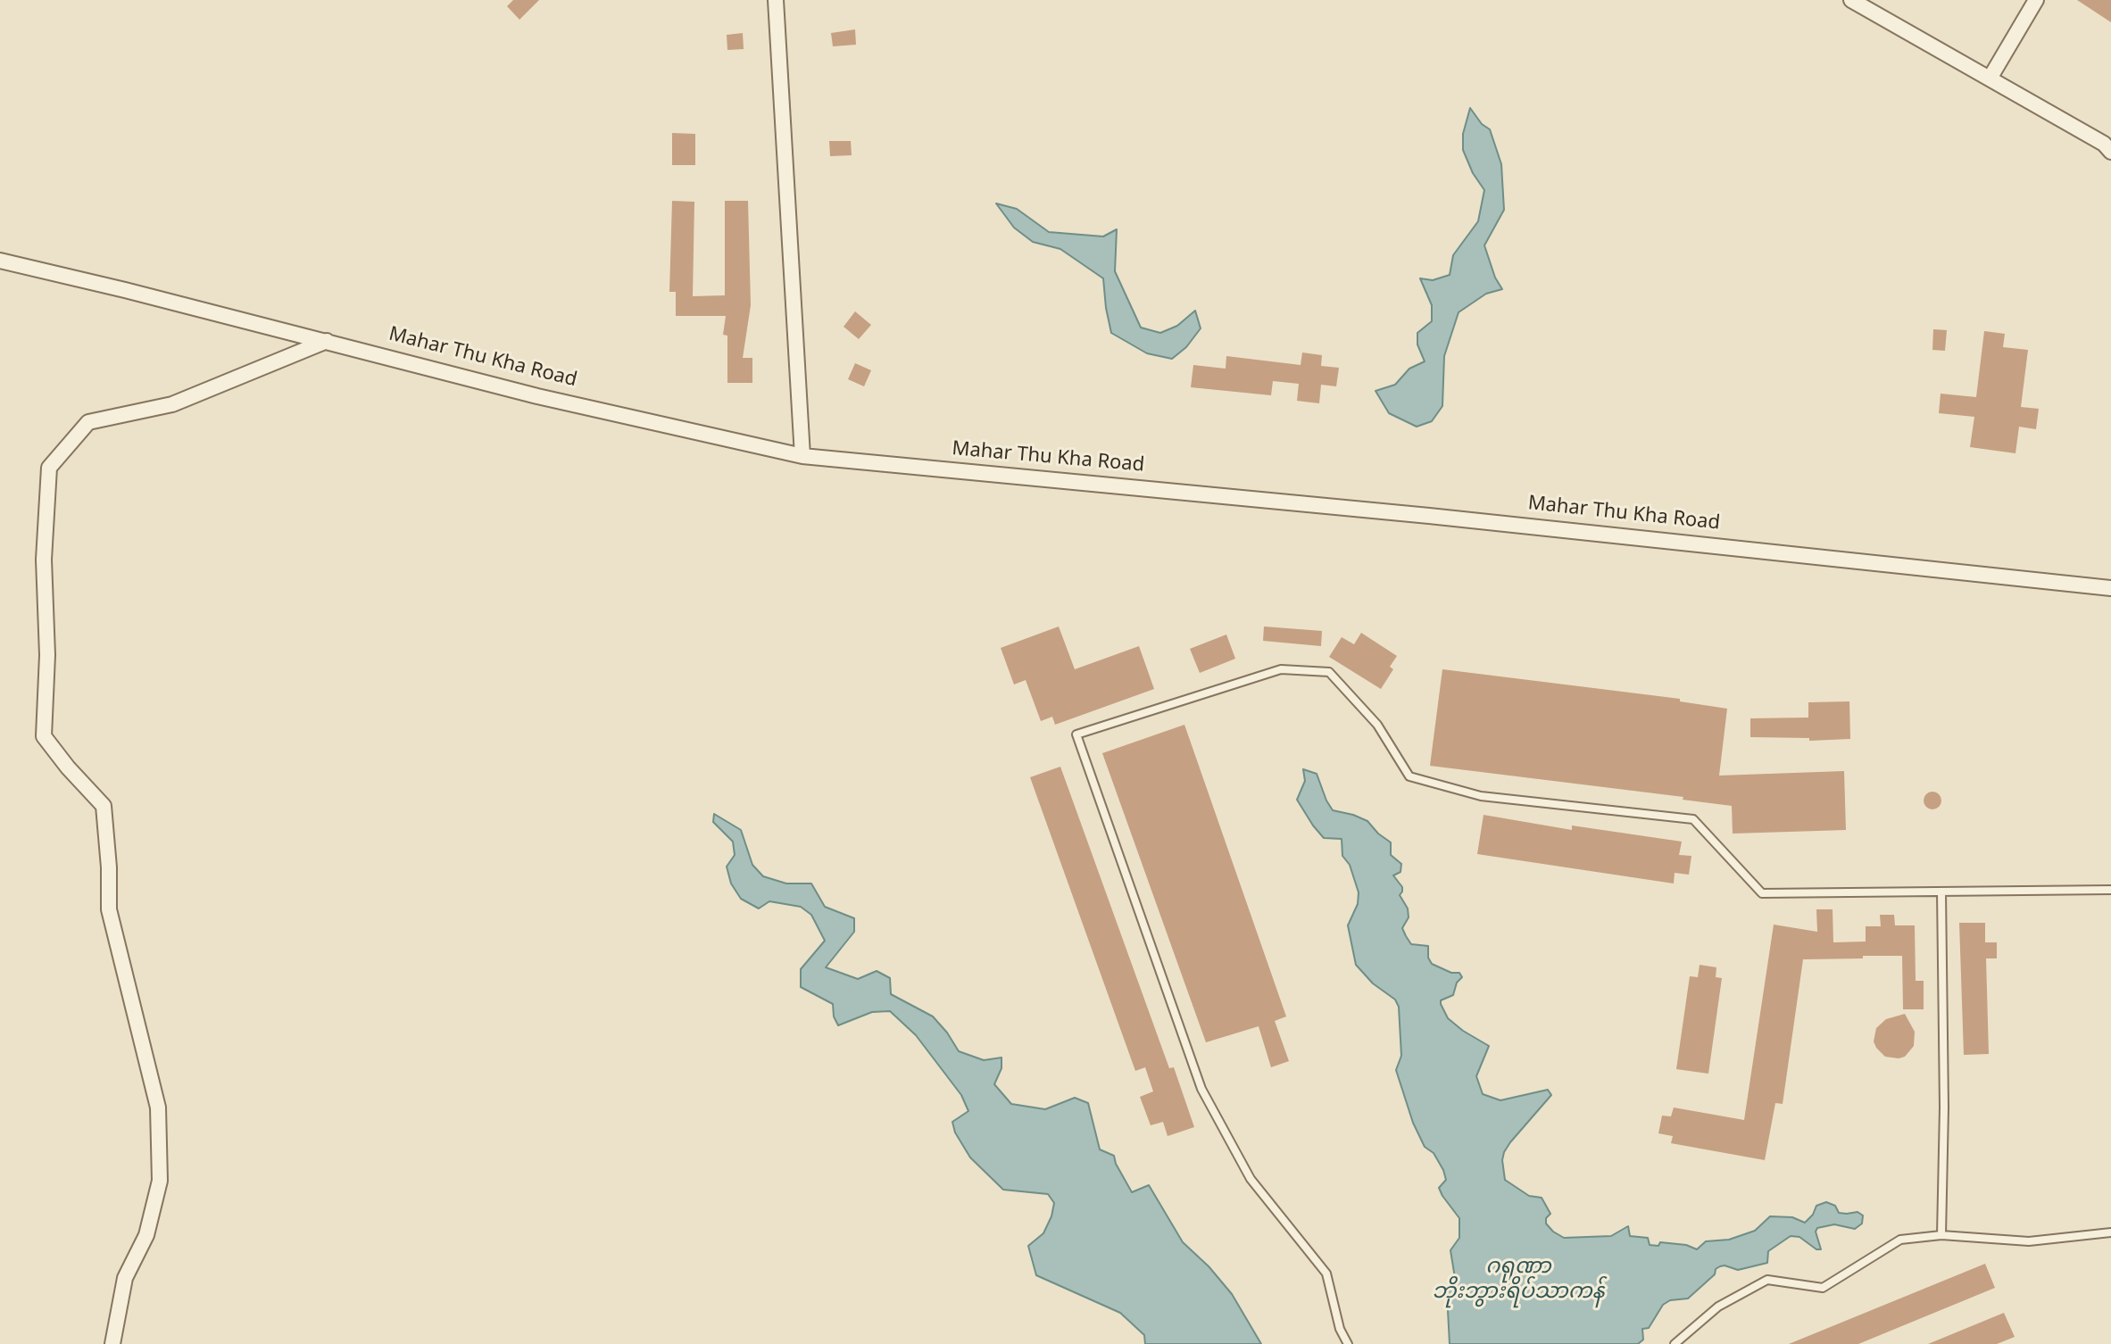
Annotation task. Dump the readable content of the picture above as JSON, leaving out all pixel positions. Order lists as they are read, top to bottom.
{
  "streets": {
    "street": ["Mahar Thu Kha Road"]
  },
  "water": ["ဂရုဏာ ဘိုးဘွားရိပ်သာကန်"]
}
